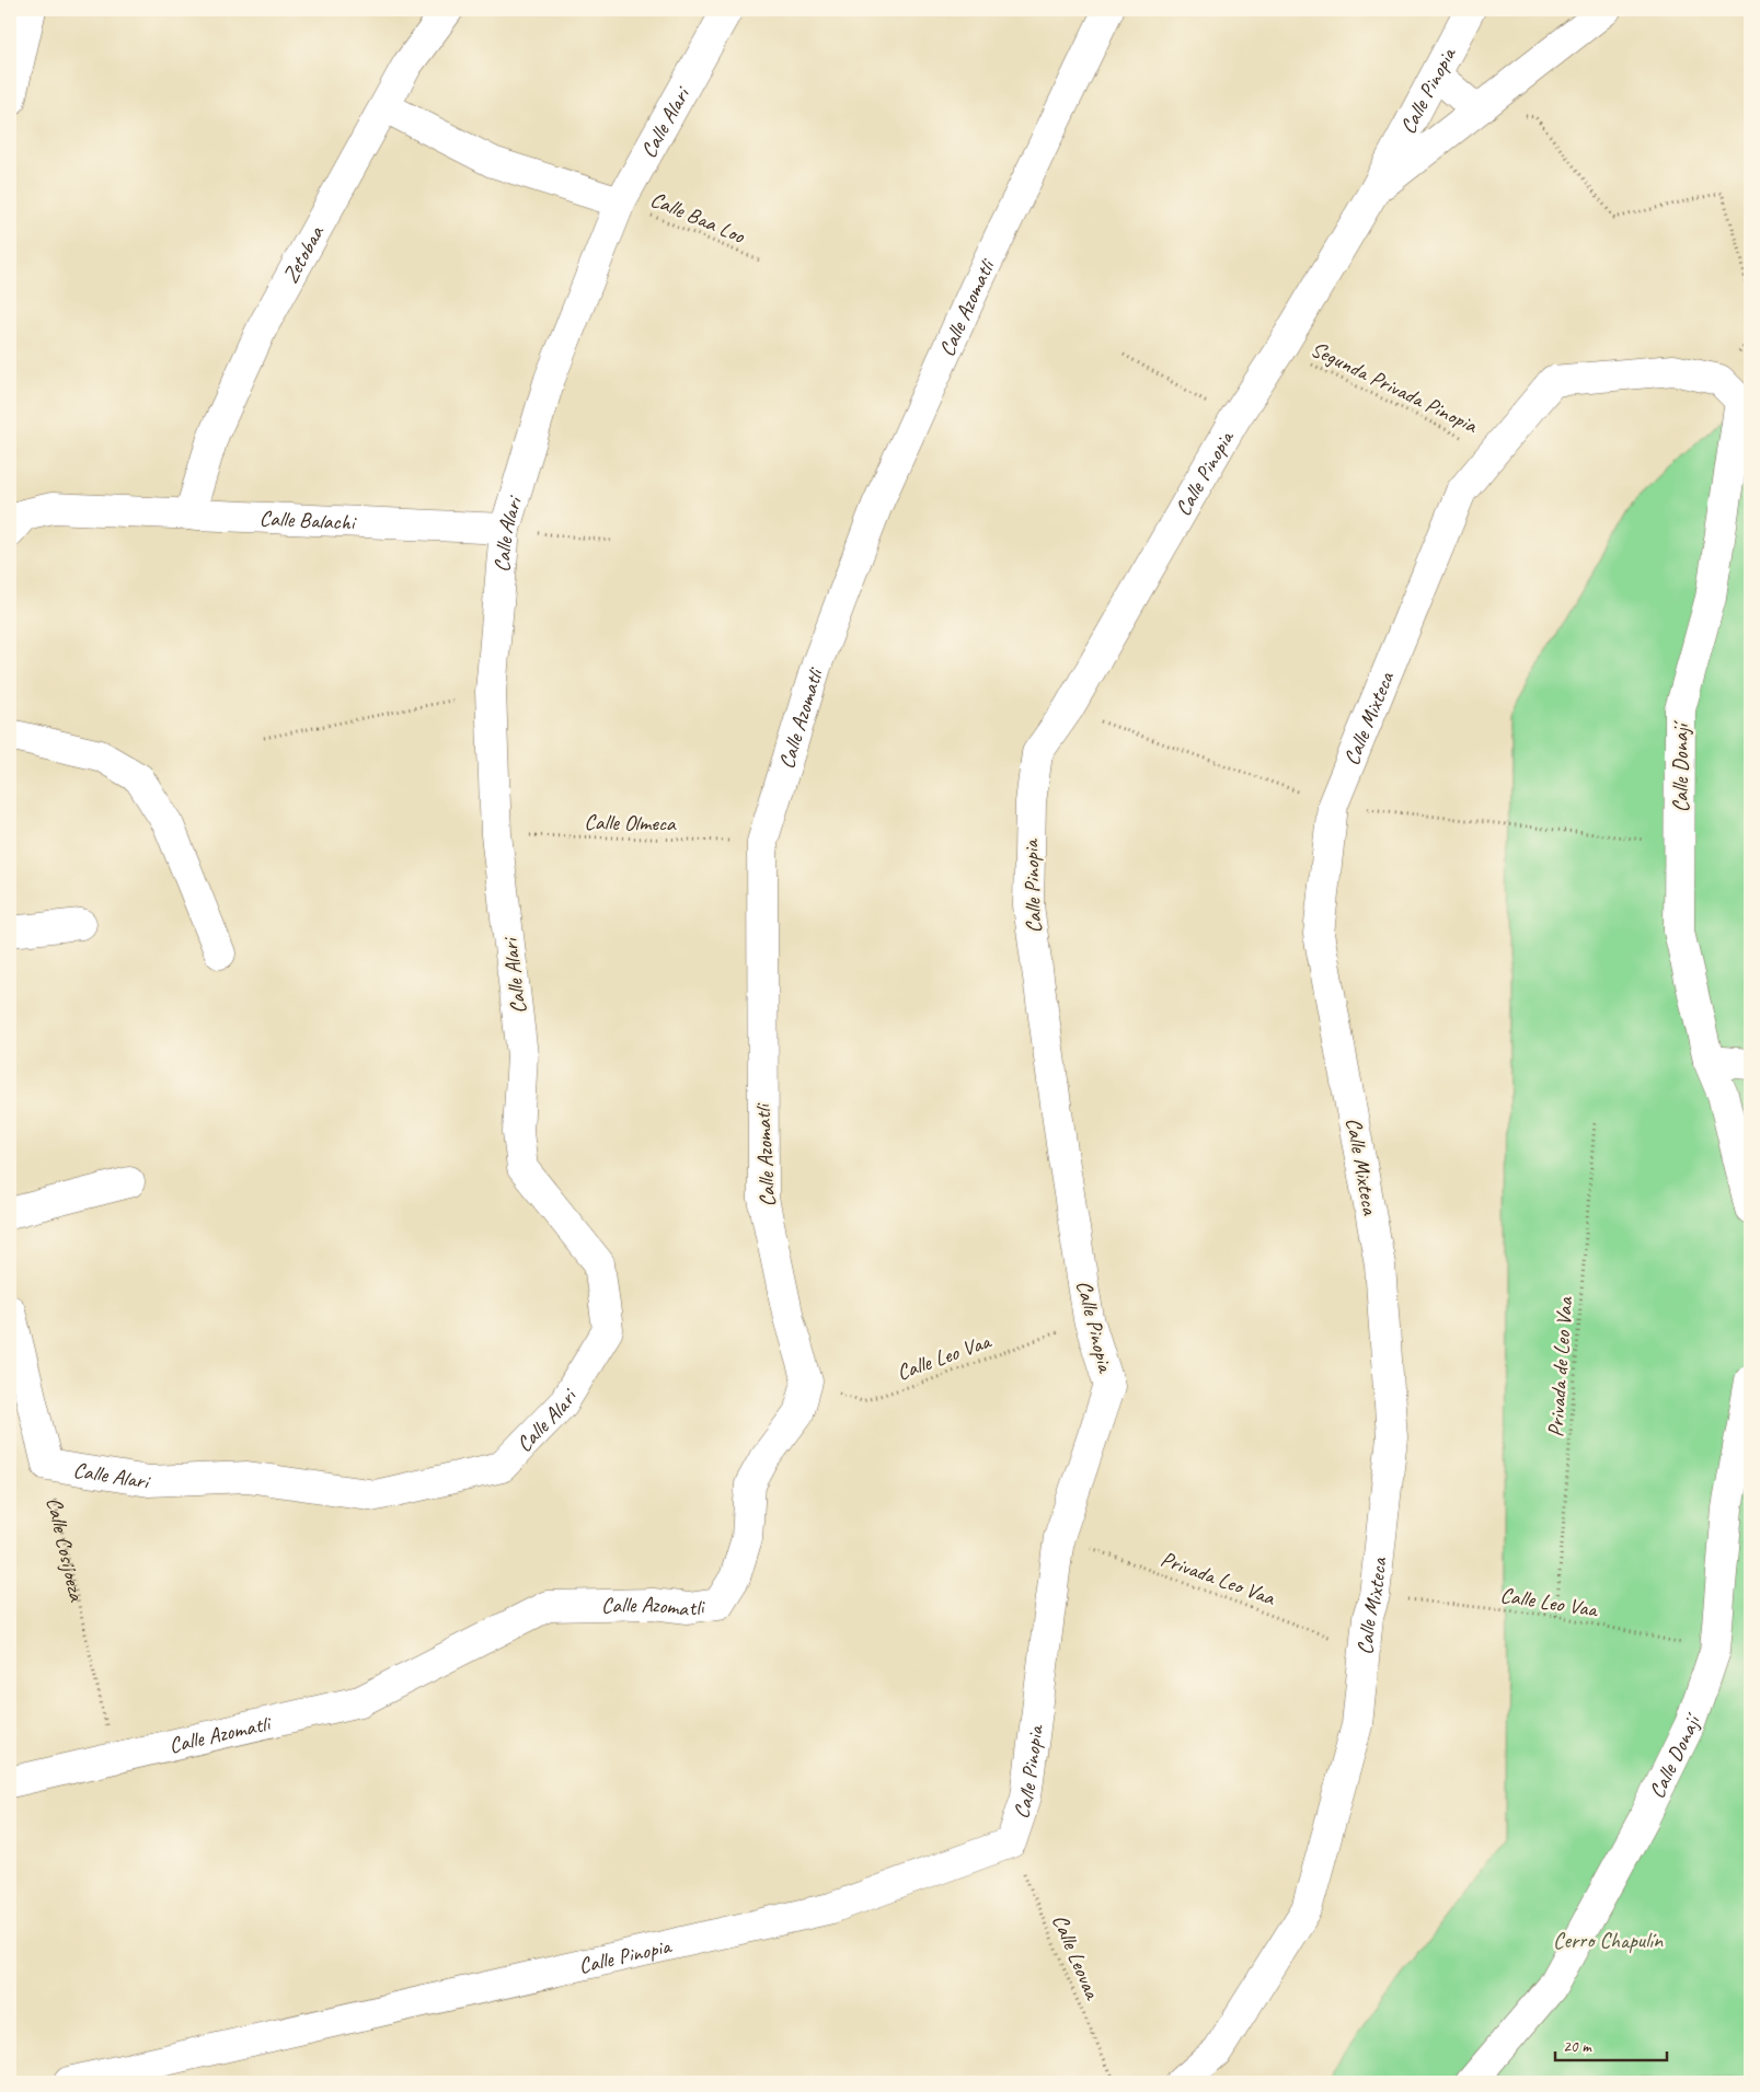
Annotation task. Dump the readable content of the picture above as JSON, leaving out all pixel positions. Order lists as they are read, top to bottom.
{
  "streets": {
    "street": [
      "Calle Pinopia",
      "Calle Alari",
      "Zetobaa",
      "Calle Azomatli",
      "Calle Balachi",
      "Calle Mixteca",
      "Calle Donají"
    ],
    "path": [
      "Calle Baa Loo",
      "Segunda Privada Pinopia",
      "Calle Olmeca",
      "Calle Leo Vaa",
      "Privada de Leo Vaa",
      "Calle Cosijoeza",
      "Privada Leo Vaa",
      "Calle Leovaa"
    ]
  },
  "crossings": [
    ["Calle Pinopia", "Segunda Privada Pinopia"],
    ["Calle Pinopia", "Calle Leo Vaa"],
    ["Calle Pinopia", "Privada Leo Vaa"],
    ["Calle Pinopia", "Calle Leovaa"],
    ["Calle Alari", "Calle Baa Loo"],
    ["Calle Alari", "Calle Balachi"],
    ["Calle Alari", "Calle Olmeca"],
    ["Calle Alari", "Calle Cosijoeza"],
    ["Zetobaa", "Calle Balachi"],
    ["Calle Azomatli", "Calle Olmeca"],
    ["Calle Azomatli", "Calle Leo Vaa"],
    ["Calle Azomatli", "Calle Cosijoeza"],
    ["Segunda Privada Pinopia", "Calle Mixteca"],
    ["Calle Mixteca", "Calle Donají"],
    ["Calle Mixteca", "Calle Leo Vaa"],
    ["Calle Mixteca", "Privada Leo Vaa"],
    ["Calle Donají", "Calle Leo Vaa"],
    ["Calle Leo Vaa", "Privada de Leo Vaa"]
  ],
  "parks": ["Cerro Chapulín"],
  "scale_bar": "20 m"
}
